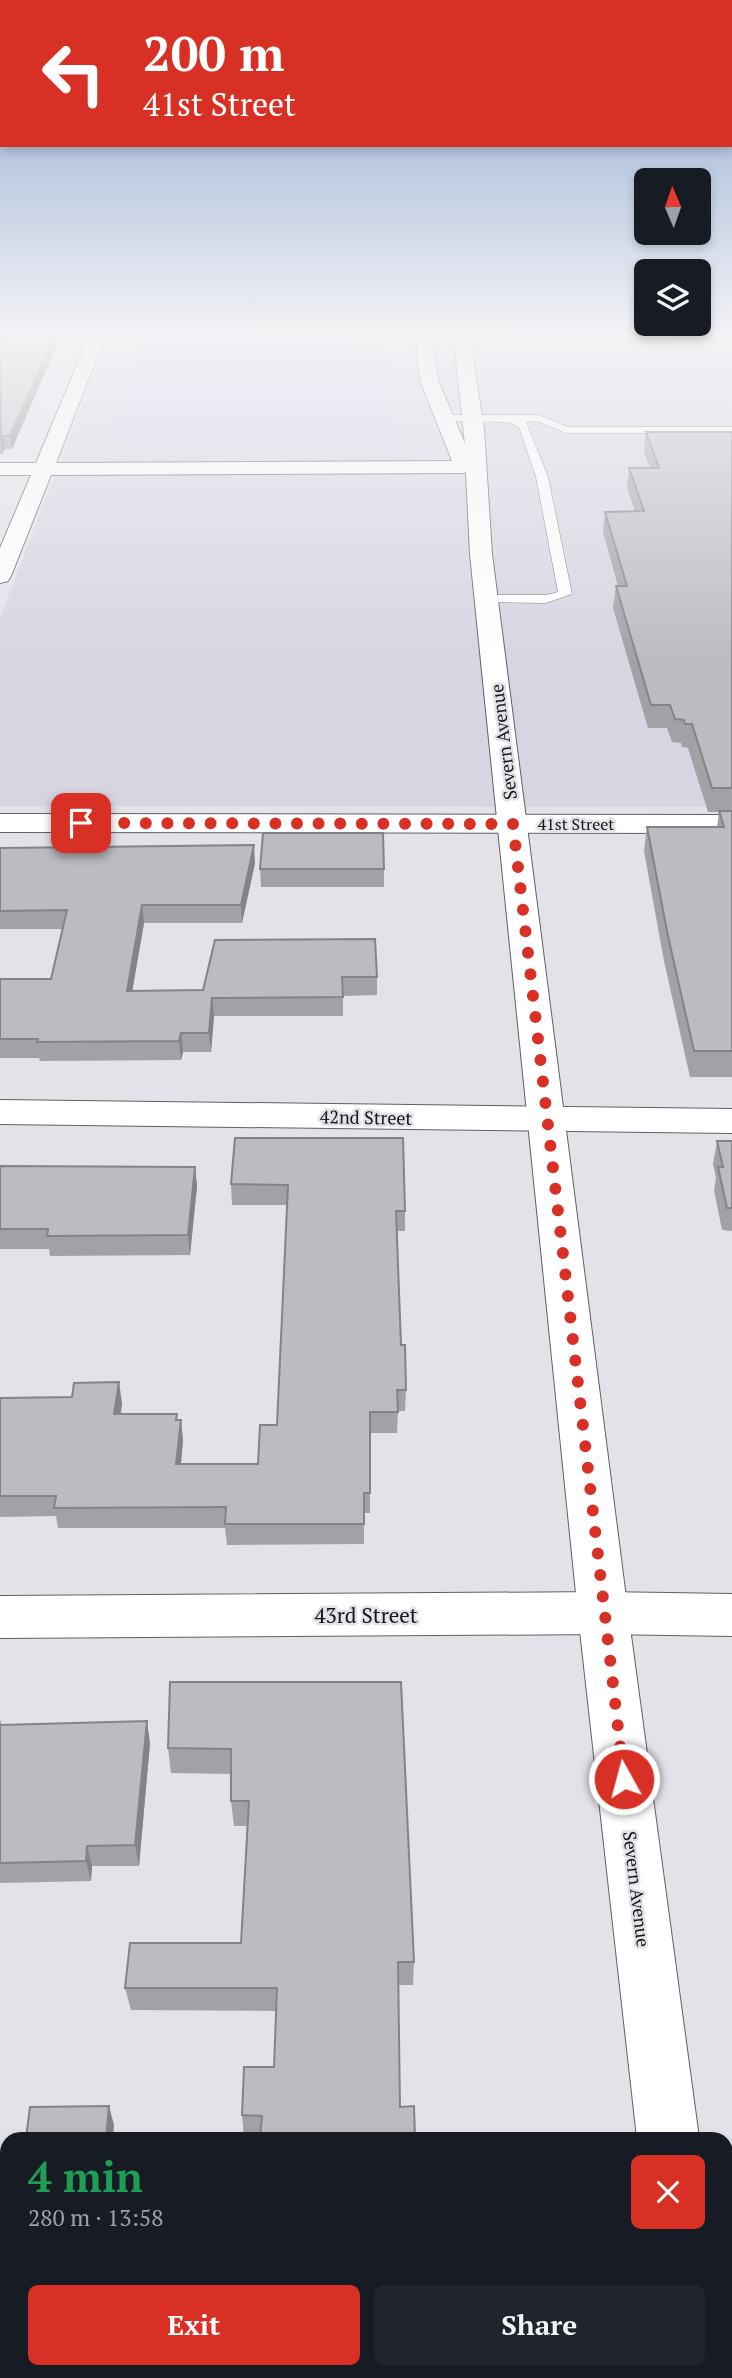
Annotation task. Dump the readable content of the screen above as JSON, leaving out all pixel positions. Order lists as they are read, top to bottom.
{
  "streets": {
    "street": [
      "Severn Avenue",
      "41st Street",
      "42nd Street",
      "43rd Street"
    ]
  },
  "crossings": [
    ["Severn Avenue", "41st Street"],
    ["Severn Avenue", "42nd Street"],
    ["Severn Avenue", "43rd Street"]
  ],
  "north": "top",
  "page": {
    "turn": ["200 m", "41st Street"],
    "heading": ["4 min", "280 m · 13:58"],
    "buttons": ["Exit", "Share"]
  }
}
